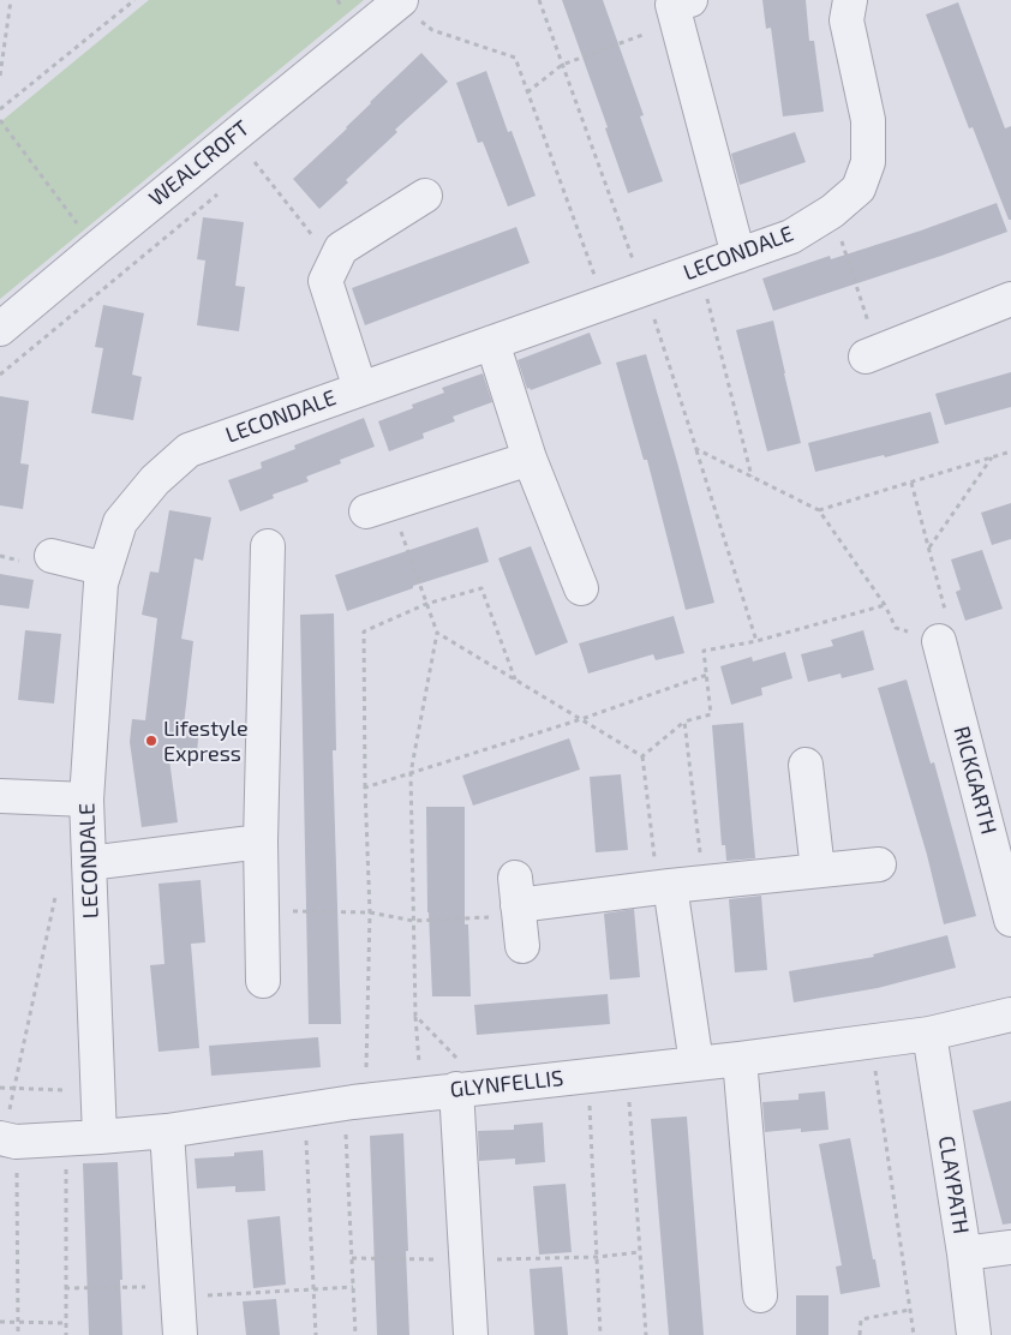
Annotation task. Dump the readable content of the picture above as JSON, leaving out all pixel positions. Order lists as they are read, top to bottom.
{
  "streets": {
    "street": [
      "WEALCROFT",
      "LECONDALE",
      "RICKGARTH",
      "GLYNFELLIS",
      "CLAYPATH"
    ]
  },
  "crossings": [
    ["LECONDALE", "GLYNFELLIS"],
    ["GLYNFELLIS", "CLAYPATH"]
  ],
  "places": ["Lifestyle Express"]
}
